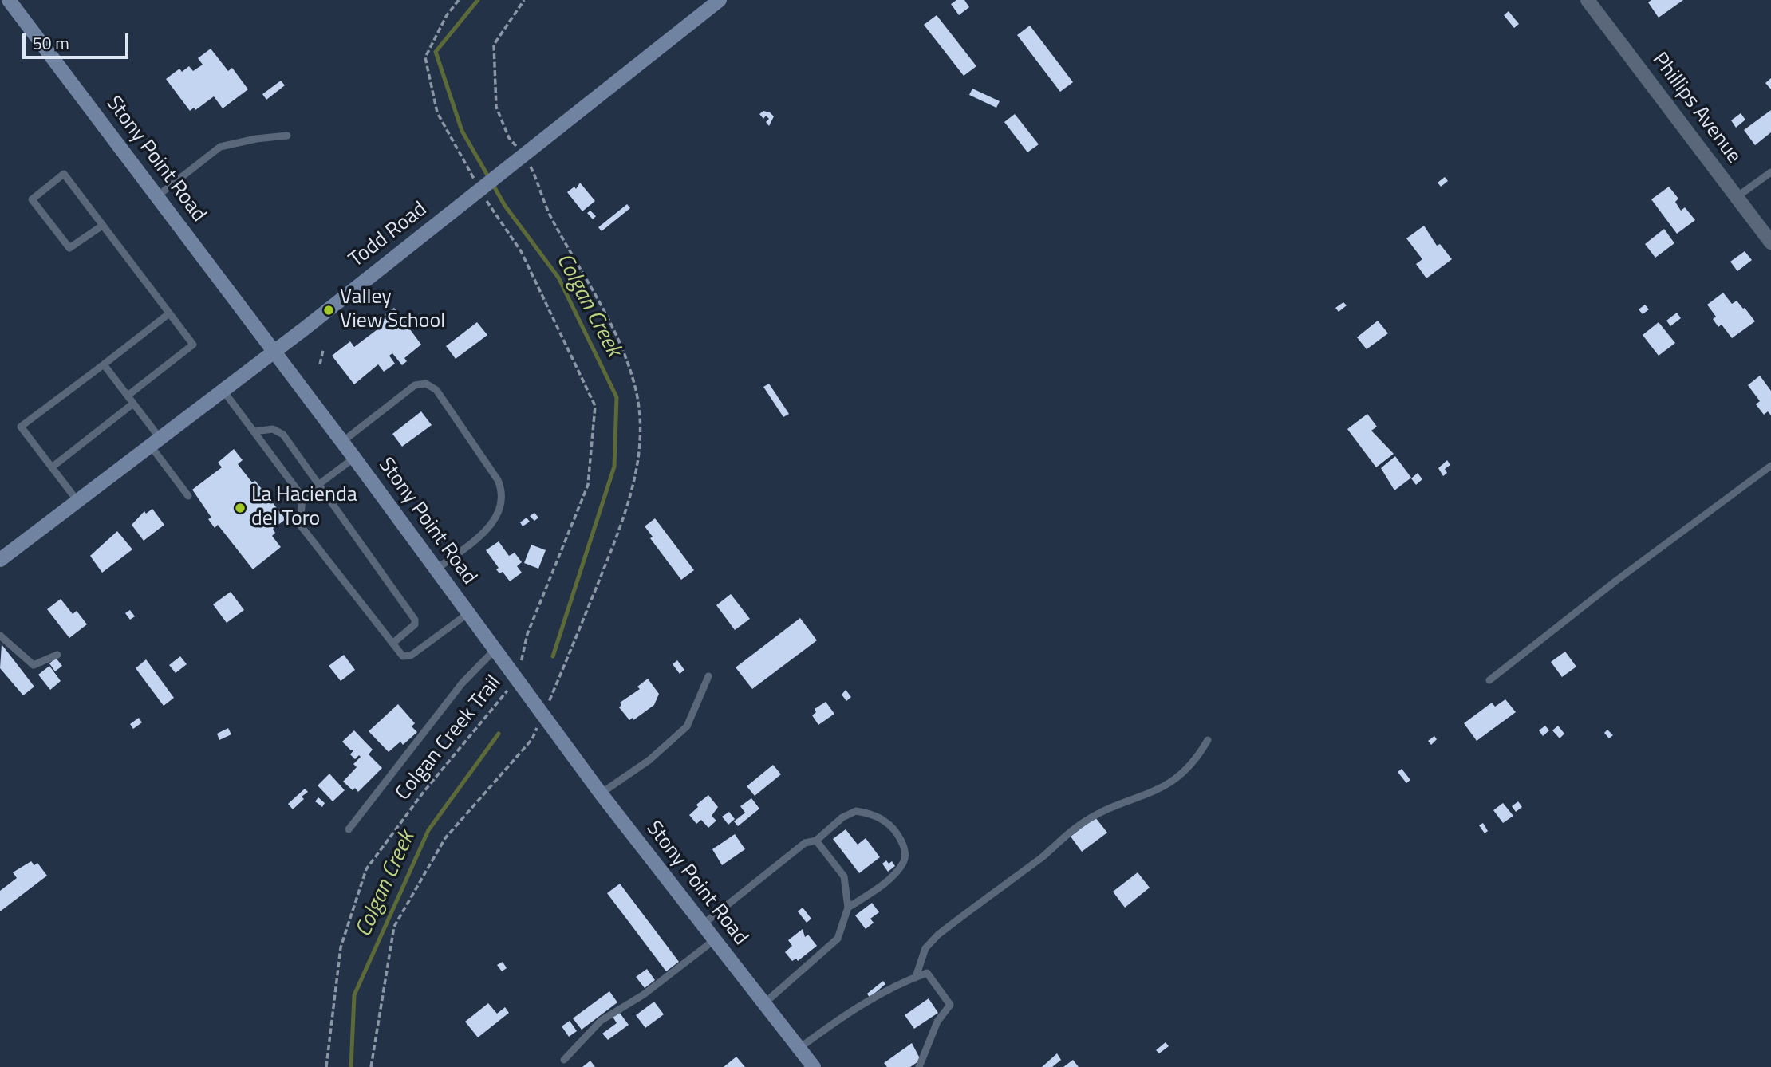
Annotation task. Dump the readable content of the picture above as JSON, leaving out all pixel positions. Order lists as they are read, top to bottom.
{
  "streets": {
    "main road": ["Stony Point Road", "Todd Road"],
    "street": ["Phillips Avenue"],
    "path": ["Colgan Creek Trail"]
  },
  "crossings": [
    ["Stony Point Road", "Todd Road"],
    ["Stony Point Road", "Colgan Creek Trail"]
  ],
  "water": ["Colgan Creek"],
  "places": ["Valley View School", "La Hacienda del Toro"],
  "scale_bar": "50 m"
}
